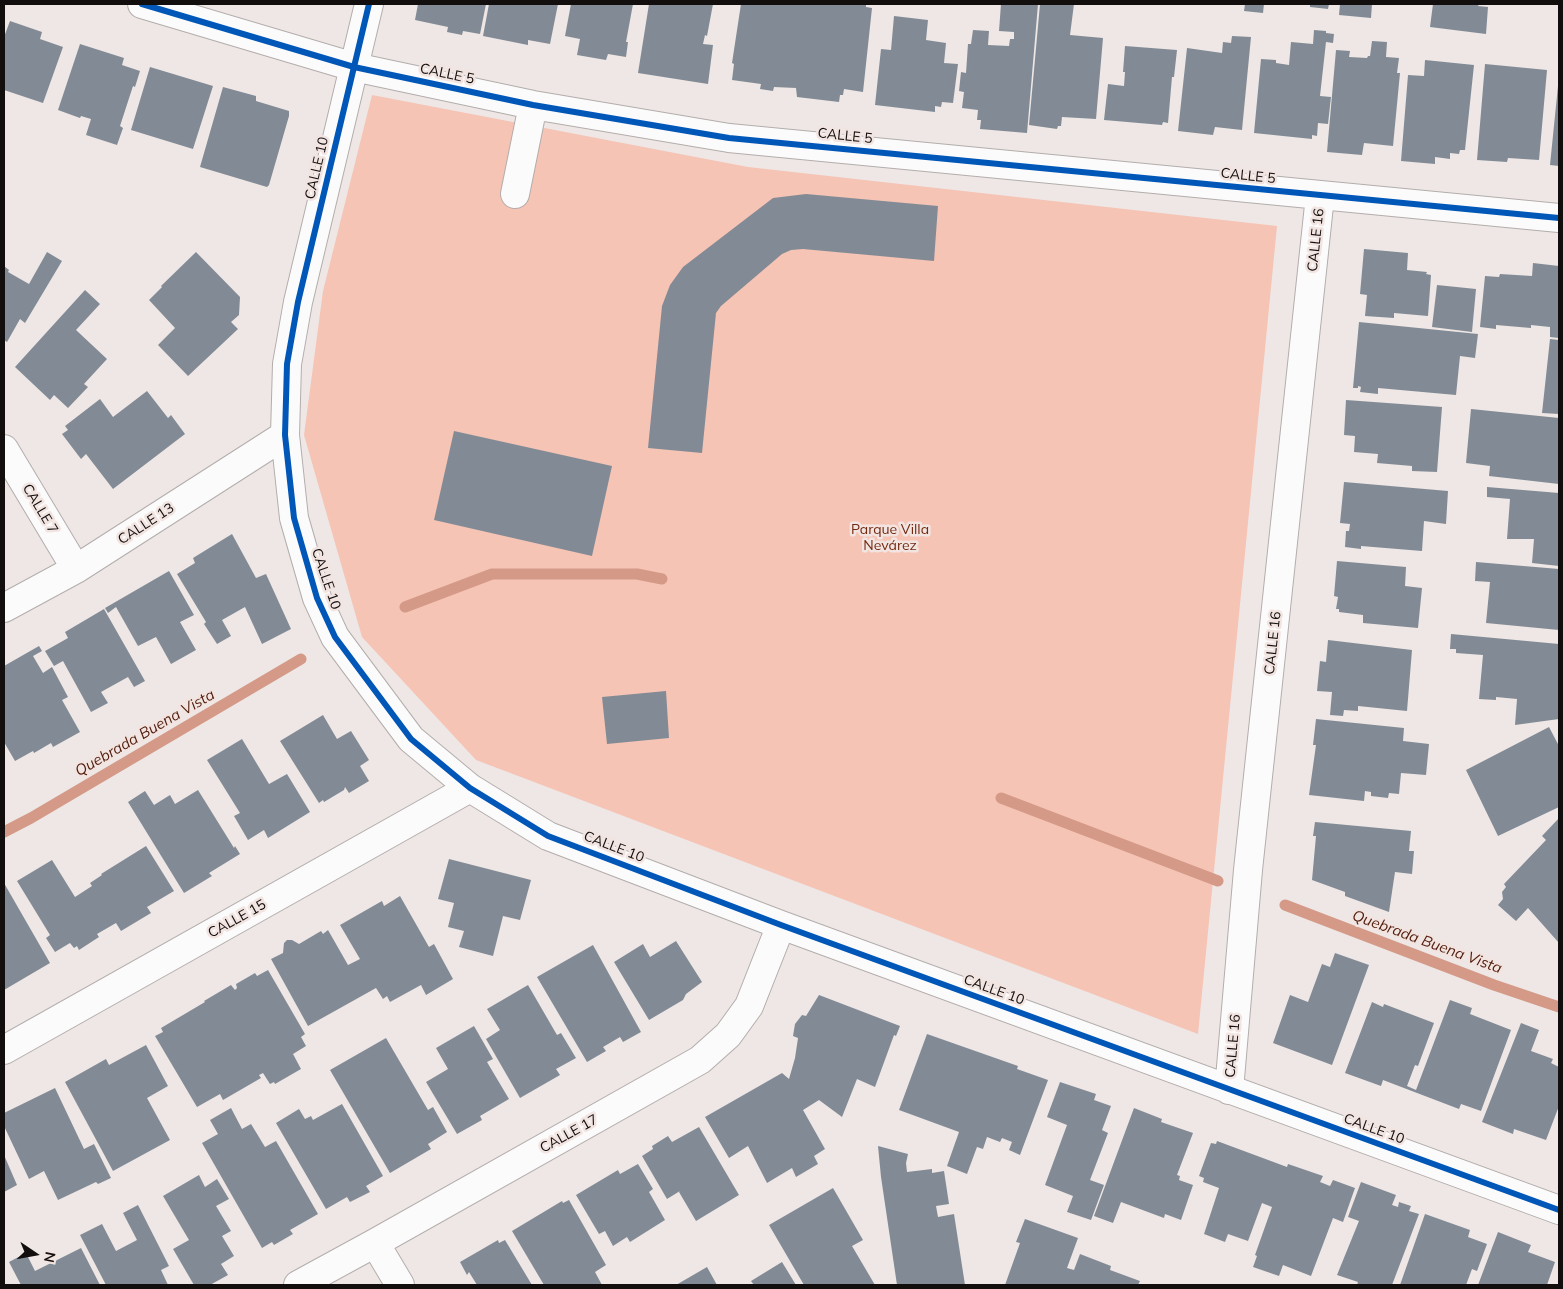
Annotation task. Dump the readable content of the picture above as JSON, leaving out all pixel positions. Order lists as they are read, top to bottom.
{
  "streets": {
    "street": [
      "CALLE 5",
      "CALLE 10",
      "CALLE 16",
      "CALLE 7",
      "CALLE 13",
      "CALLE 15",
      "CALLE 17"
    ]
  },
  "crossings": [
    ["CALLE 5", "CALLE 10"],
    ["CALLE 5", "CALLE 16"],
    ["CALLE 10", "CALLE 16"],
    ["CALLE 10", "CALLE 13"],
    ["CALLE 10", "CALLE 15"],
    ["CALLE 10", "CALLE 17"],
    ["CALLE 7", "CALLE 13"]
  ],
  "water": ["Quebrada Buena Vista"],
  "parks": ["Parque Villa Nevárez"],
  "north": "right"
}
